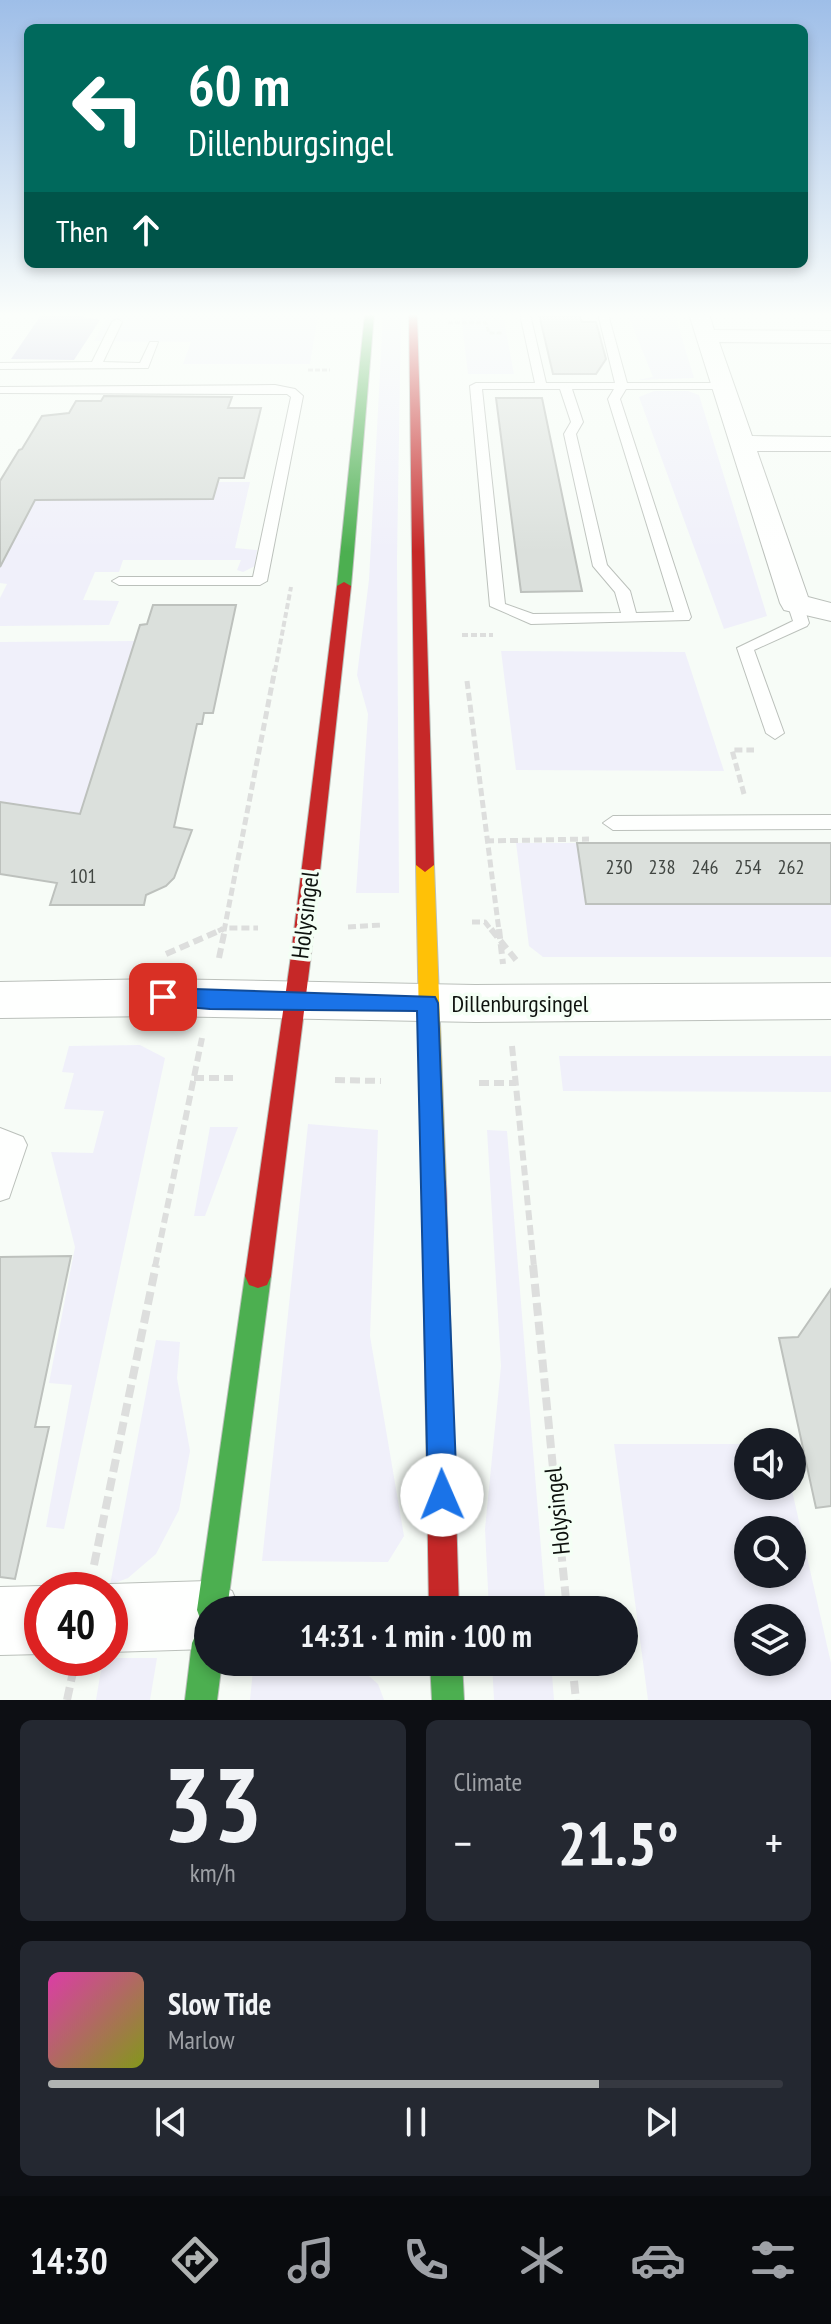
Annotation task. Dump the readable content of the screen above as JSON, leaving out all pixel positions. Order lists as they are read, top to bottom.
{
  "streets": {
    "street": ["Holysingel", "Dillenburgsingel"]
  },
  "crossings": [
    ["Holysingel", "Dillenburgsingel"]
  ],
  "house_numbers": [
    "230",
    "238",
    "246",
    "254",
    "262",
    "101"
  ],
  "page": {
    "turn": ["60 m", "Dillenburgsingel"],
    "then": "Then",
    "limit": "40",
    "trip": "14:31 · 1 min · 100 m",
    "tile": [
      ["33", "km/h"],
      "Climate"
    ],
    "heat": ["−", "21.5°", "+"],
    "song": ["Slow Tide", "Marlow"],
    "tabs": "14:30"
  }
}
